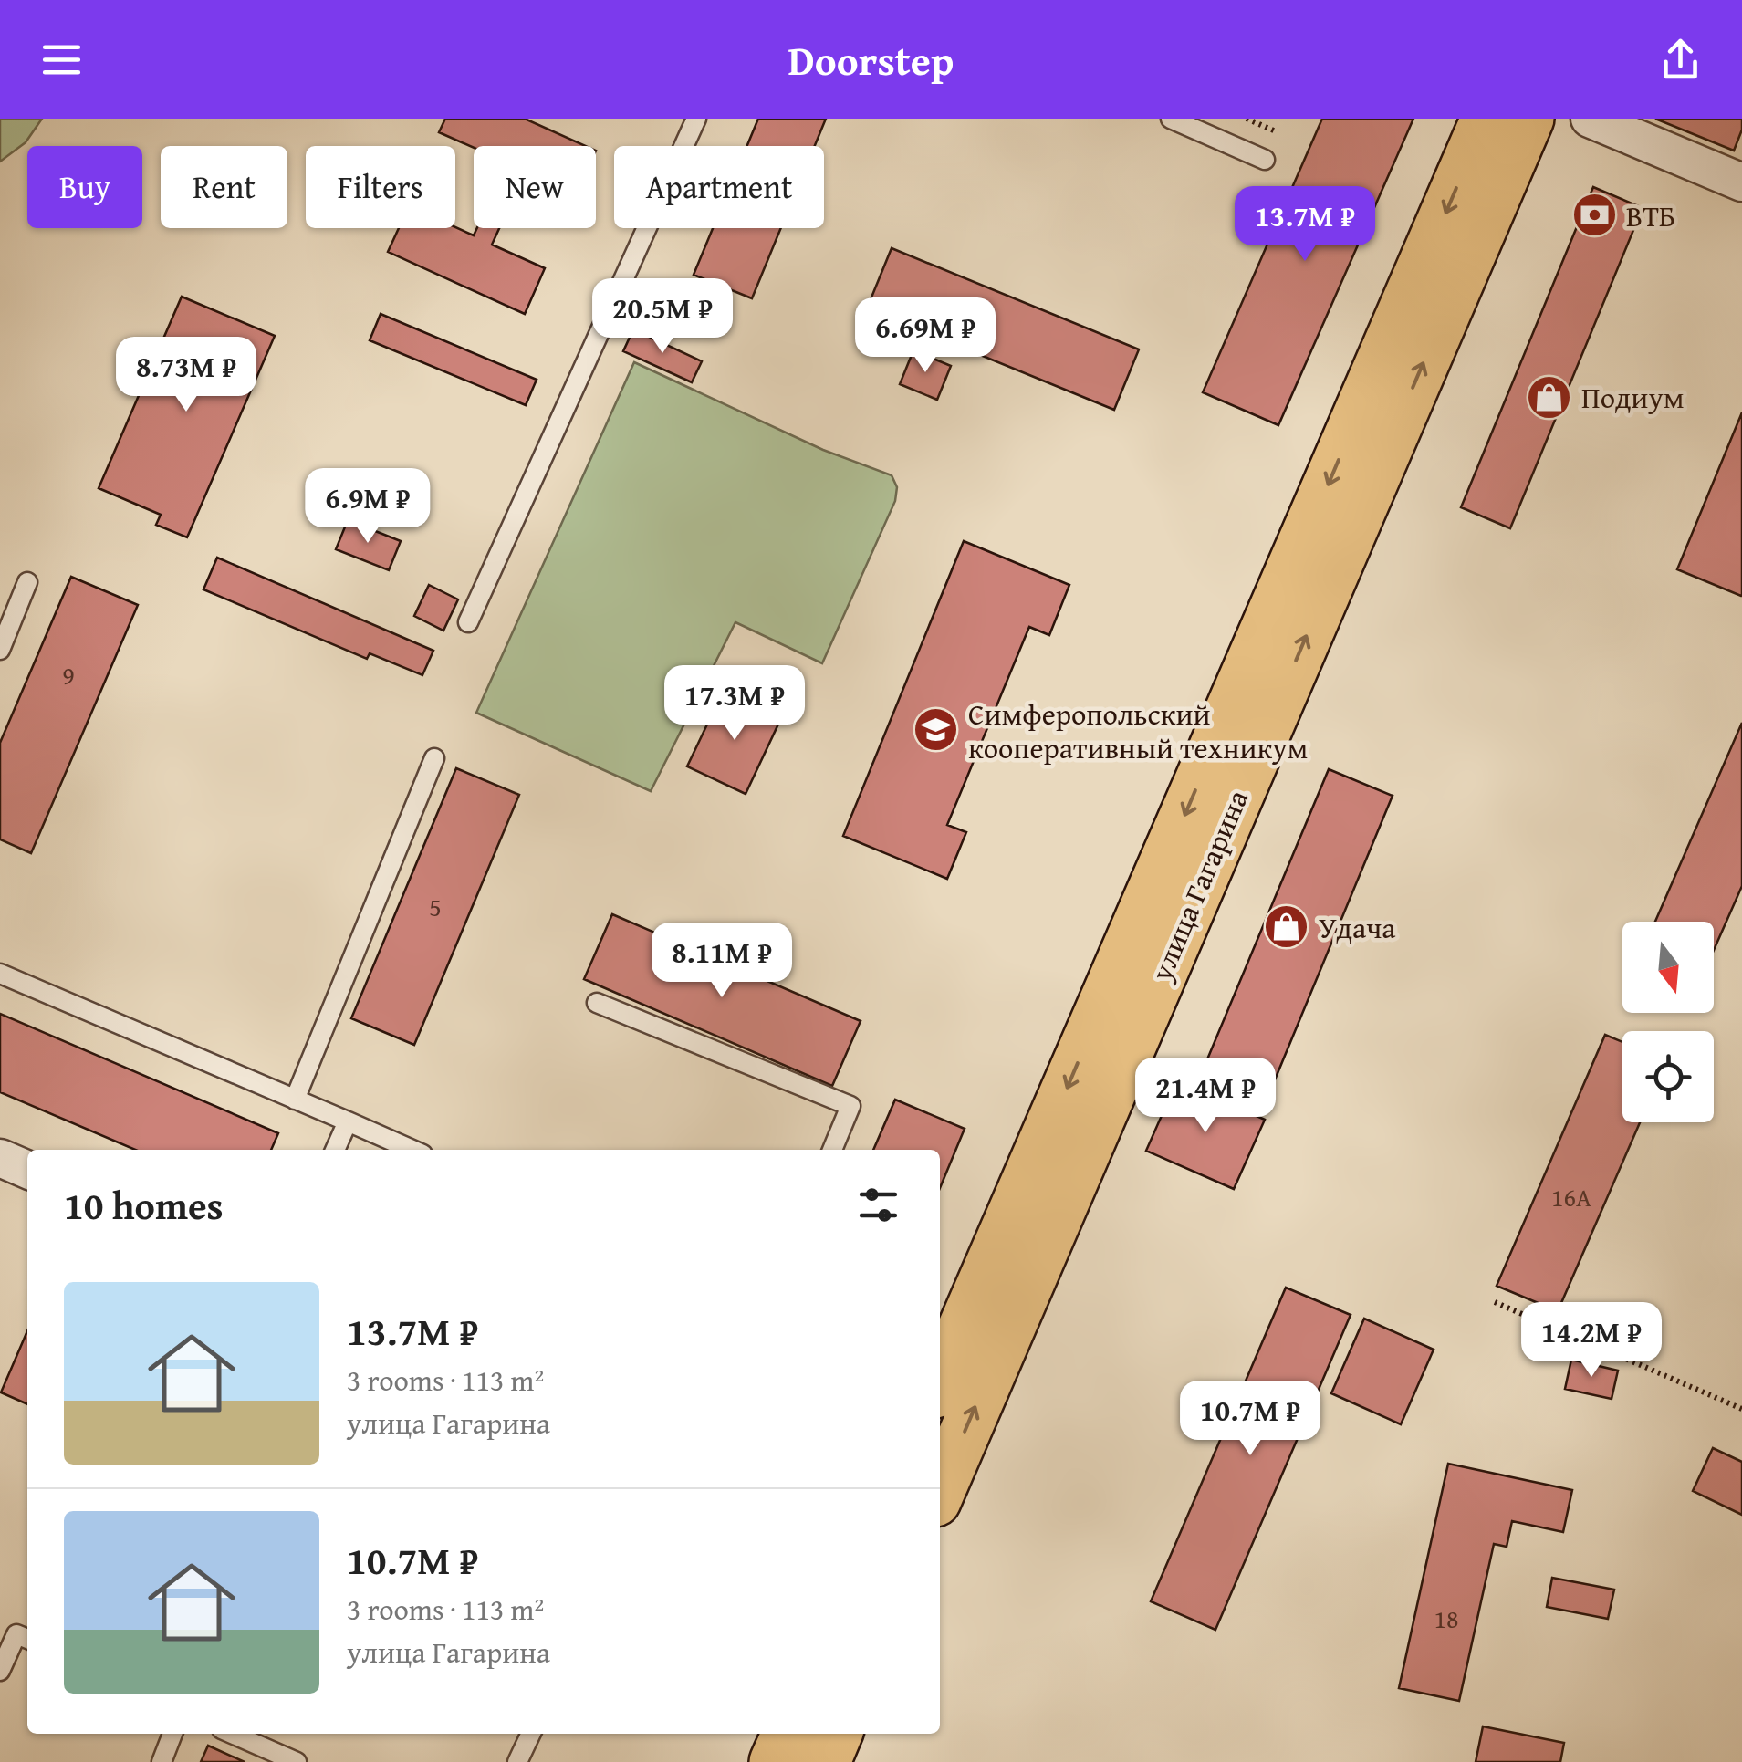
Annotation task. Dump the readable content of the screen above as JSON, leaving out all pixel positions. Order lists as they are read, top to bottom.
{
  "streets": {
    "main road": ["улица Гагарина"]
  },
  "places": {
    "bank": ["ВТБ"],
    "shop": ["Подиум", "Удача"],
    "school or university": ["Симферопольский кооперативный техникум"]
  },
  "house_numbers": [
    "9",
    "5",
    "16А",
    "18"
  ],
  "north": "bottom",
  "page": {
    "header": "Doorstep",
    "chip": [
      "Buy",
      "Rent",
      "Filters",
      "New",
      "Apartment"
    ],
    "price": [
      "13.7M ₽",
      "20.5M ₽",
      "6.69M ₽",
      "8.73M ₽",
      "6.9M ₽",
      "17.3M ₽",
      "8.11M ₽",
      "21.4M ₽",
      "14.2M ₽",
      "10.7M ₽"
    ],
    "heading": "10 homes",
    "list": [
      {
        "name": "13.7M ₽",
        "note": "3 rooms · 113 m² · улица Гагарина"
      },
      {
        "name": "10.7M ₽",
        "note": "3 rooms · 113 m² · улица Гагарина"
      }
    ]
  }
}
